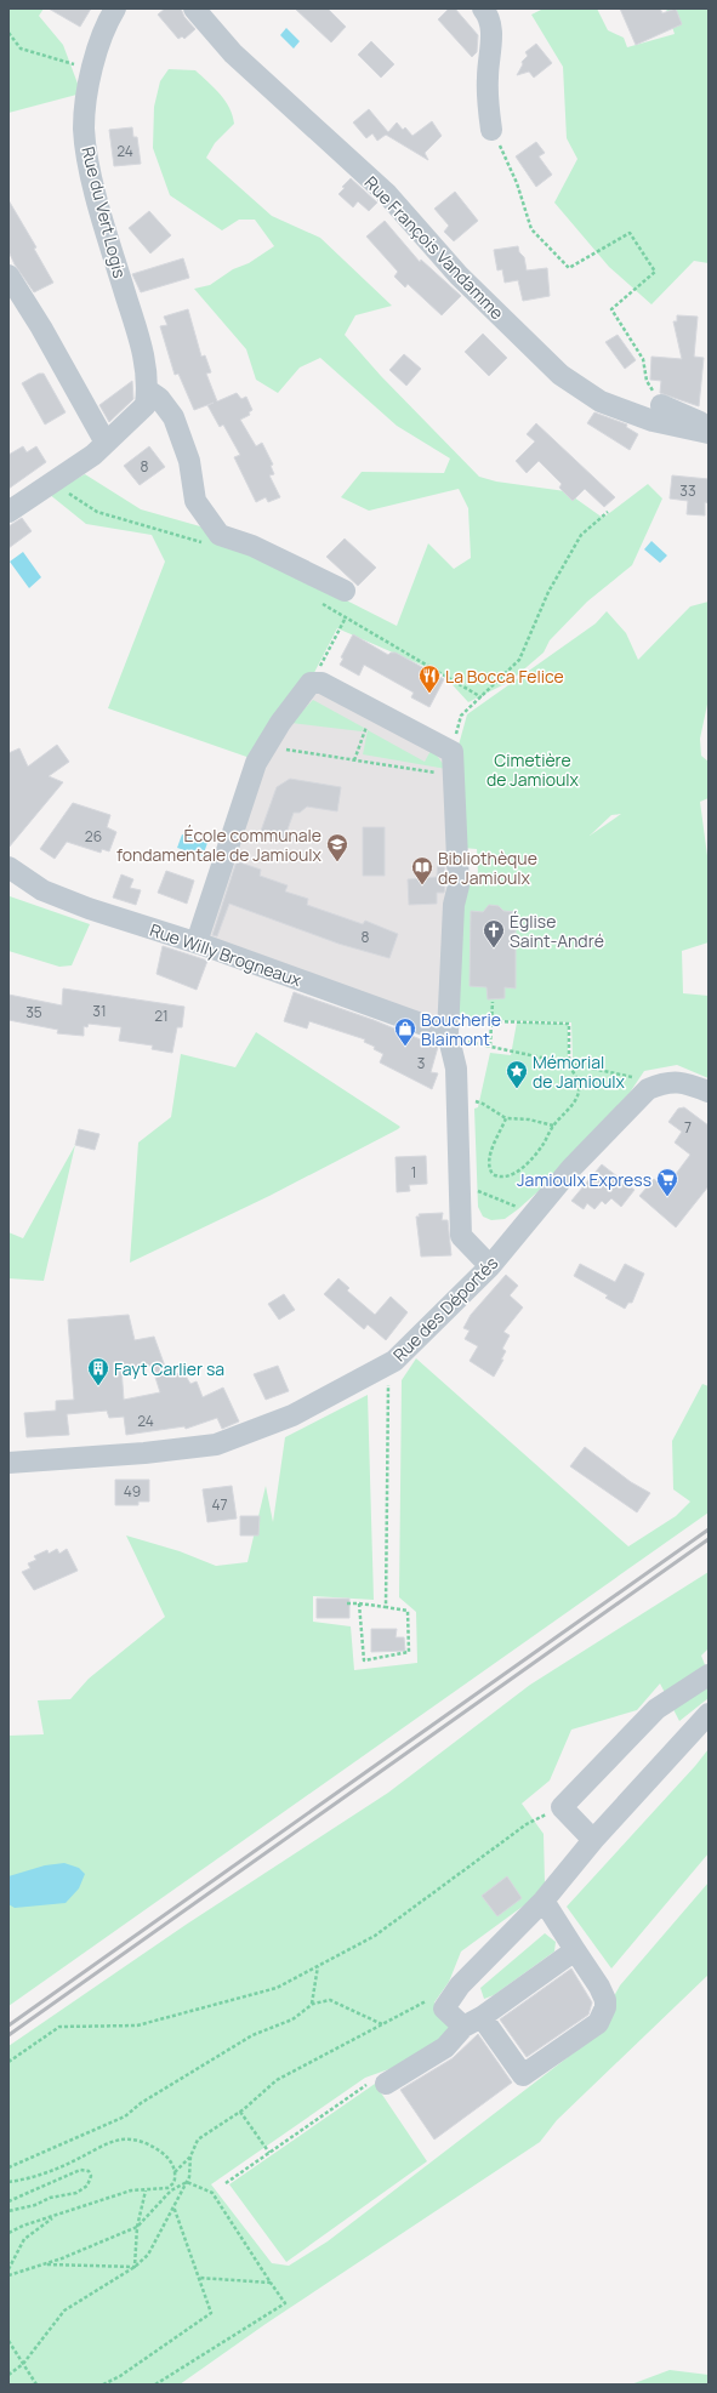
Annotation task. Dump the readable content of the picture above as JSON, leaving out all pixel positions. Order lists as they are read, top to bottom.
{
  "streets": {
    "street": [
      "Rue du Vert Logis",
      "Rue François Vandamme",
      "Rue Willy Brogneaux",
      "Rue des Déportés"
    ]
  },
  "parks": ["Cimetière de Jamioulx"],
  "places": {
    "restaurant": ["La Bocca Felice"],
    "school or university": ["École communale fondamentale de Jamioulx"],
    "library": ["Bibliothèque de Jamioulx"],
    "church": ["Église Saint-André"],
    "shop": ["Boucherie Blaimont"],
    "place": ["Mémorial de Jamioulx"],
    "supermarket": ["Jamioulx Express"],
    "building": ["Fayt Carlier sa"]
  },
  "house_numbers": [
    "24",
    "8",
    "33",
    "26",
    "8",
    "31",
    "35",
    "21",
    "3",
    "7",
    "1",
    "24",
    "49",
    "47"
  ]
}
